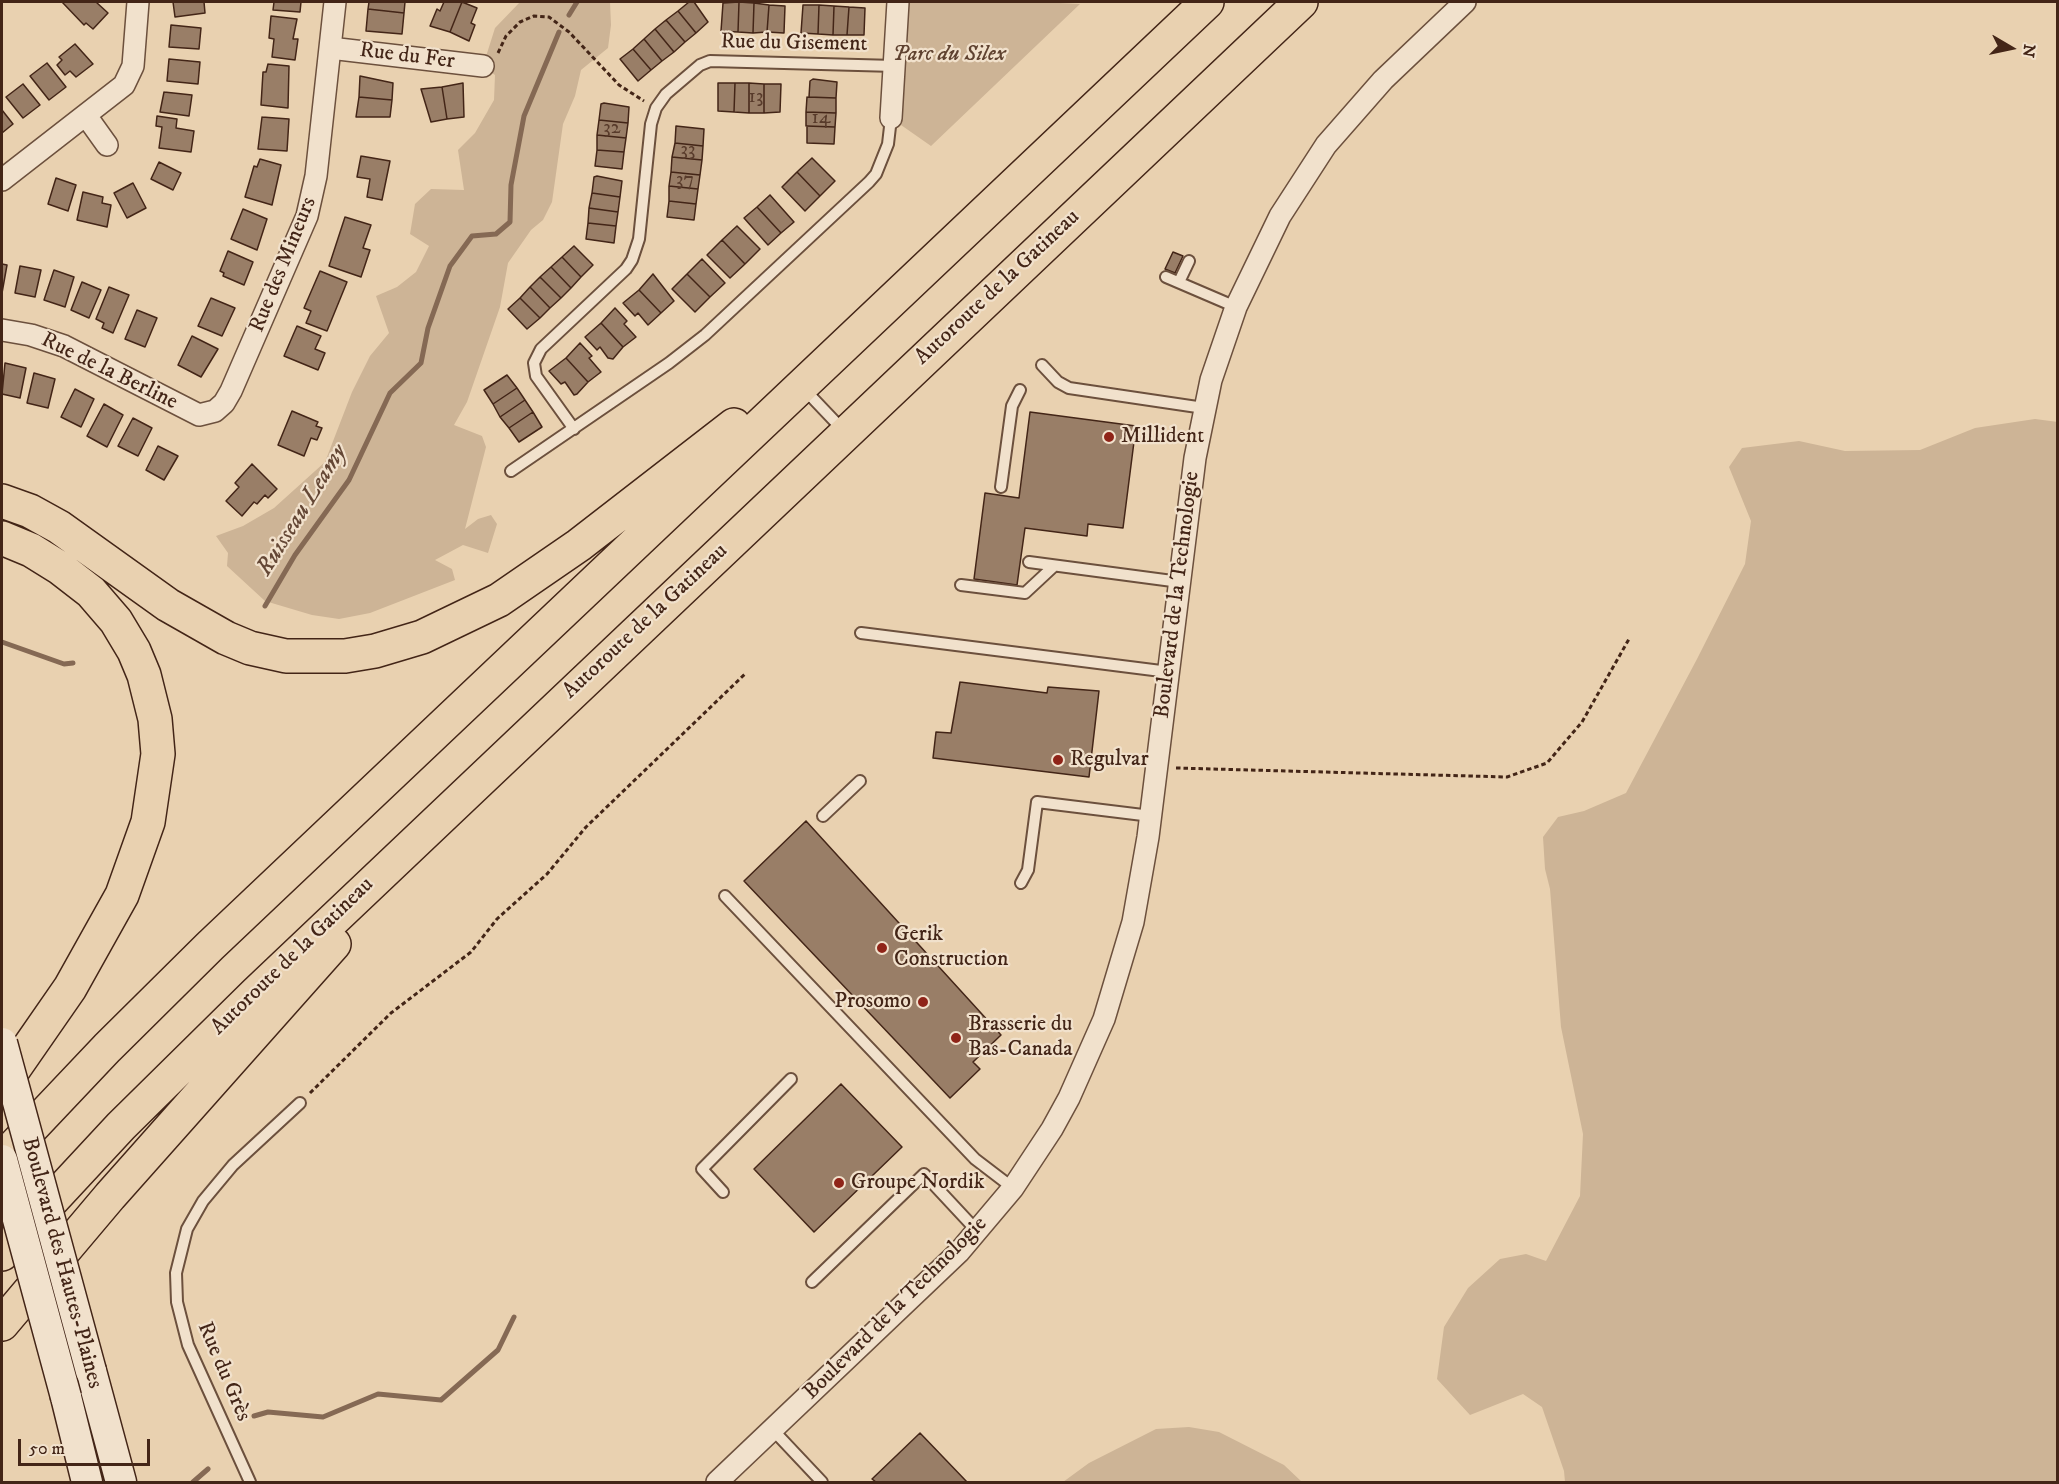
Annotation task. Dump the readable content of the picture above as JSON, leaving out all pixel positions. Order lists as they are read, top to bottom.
{
  "streets": {
    "highway": ["Autoroute de la Gatineau"],
    "street": [
      "Rue du Fer",
      "Rue des Mineurs",
      "Rue de la Berline",
      "Boulevard de la Technologie",
      "Boulevard des Hautes-Plaines"
    ],
    "lane": ["Rue du Gisement", "Rue du Grès"]
  },
  "crossings": [
    ["Rue du Fer", "Rue des Mineurs"],
    ["Rue des Mineurs", "Rue de la Berline"]
  ],
  "water": ["Ruisseau Leamy"],
  "parks": ["Parc du Silex"],
  "places": [
    "Millident",
    "Regulvar",
    "Gerik Construction",
    "Prosomo",
    "Brasserie du Bas-Canada",
    "Groupe Nordik"
  ],
  "house_numbers": [
    "13",
    "14",
    "32",
    "33",
    "37"
  ],
  "scale_bar": "50 m",
  "north": "right"
}
